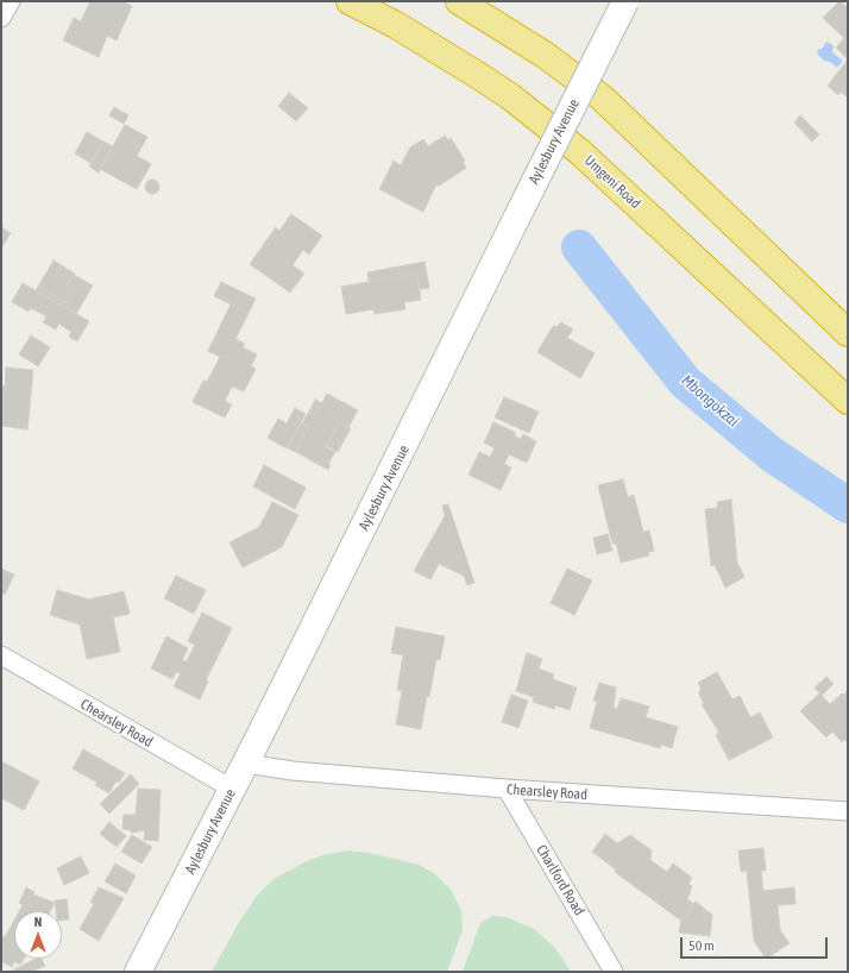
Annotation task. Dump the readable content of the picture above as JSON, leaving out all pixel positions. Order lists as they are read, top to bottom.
{
  "streets": {
    "highway": ["Umgeni Road"],
    "street": ["Aylesbury Avenue", "Chearsley Road", "Charlford Road"]
  },
  "crossings": [
    ["Aylesbury Avenue", "Chearsley Road"],
    ["Chearsley Road", "Charlford Road"]
  ],
  "water": ["Mbongokzai"],
  "scale_bar": "50 m",
  "north": "top"
}
